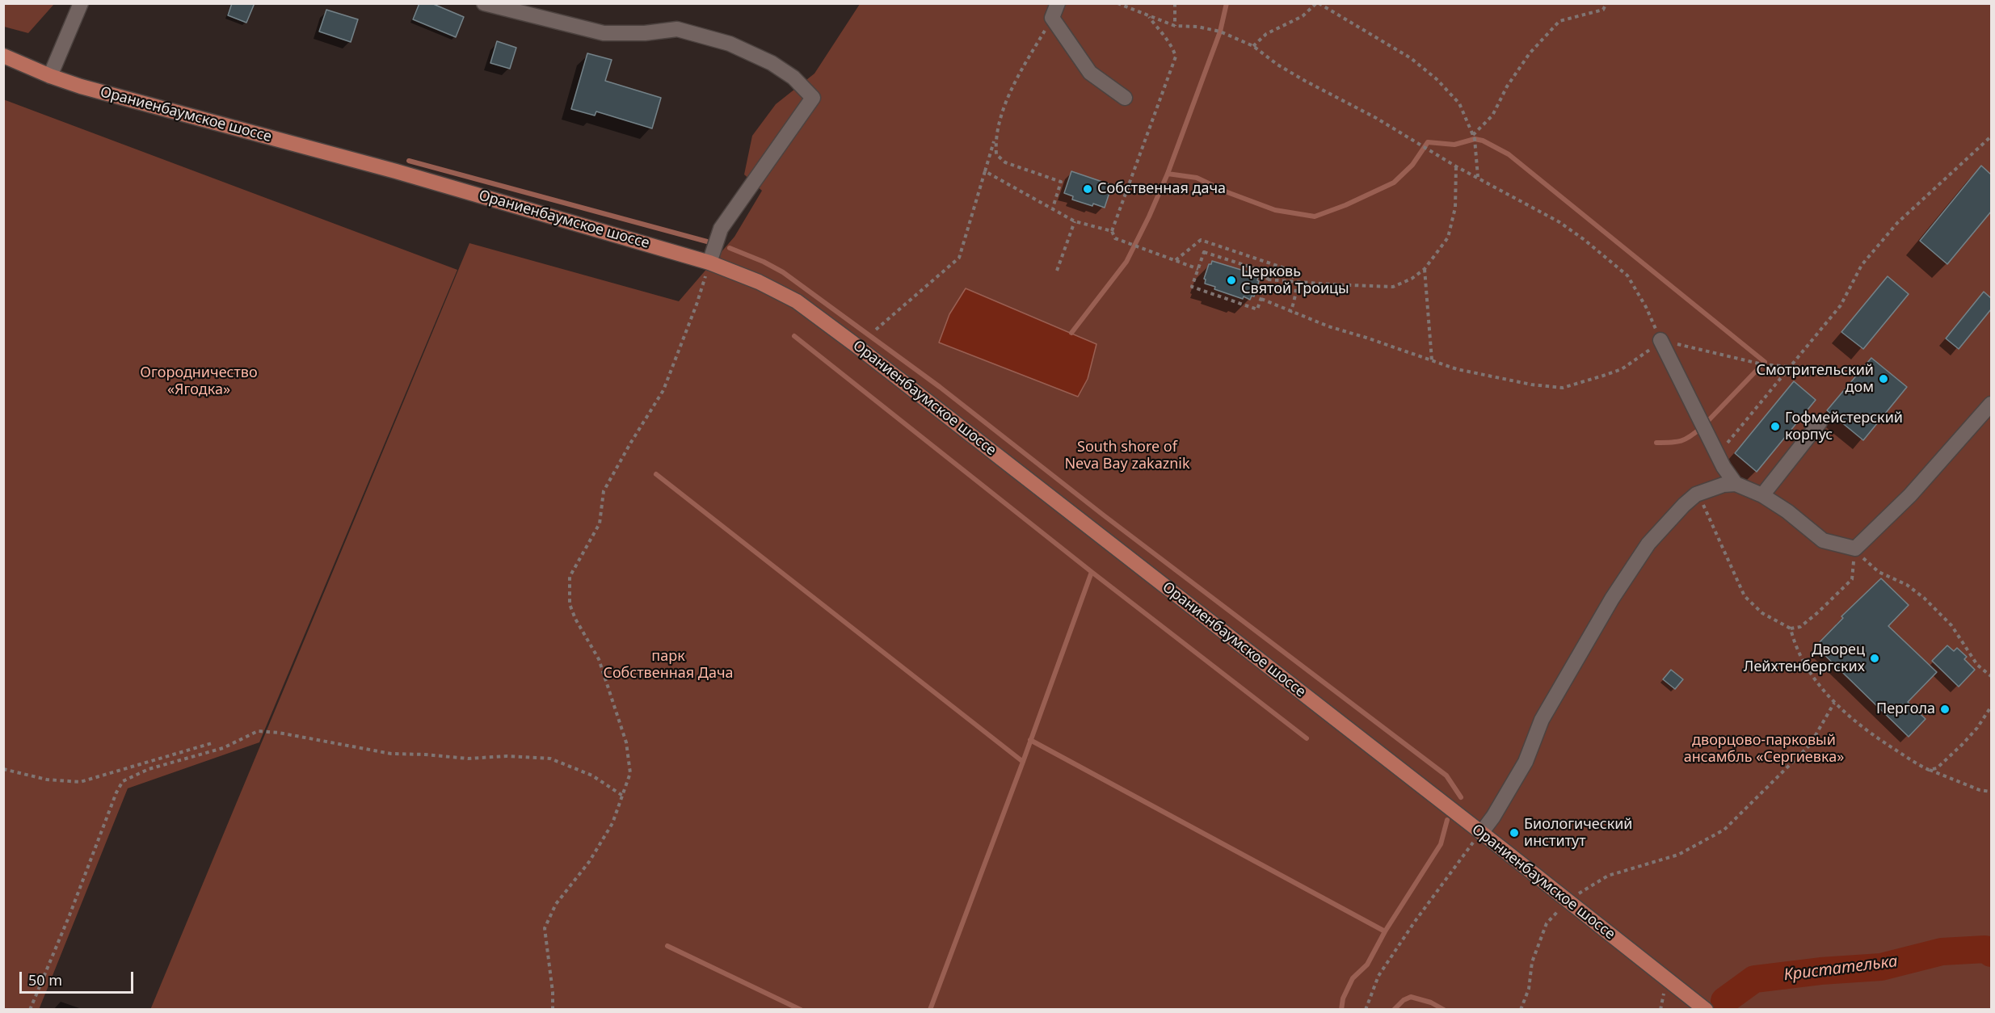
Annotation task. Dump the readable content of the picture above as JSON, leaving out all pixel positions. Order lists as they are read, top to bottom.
{
  "streets": {
    "main road": ["Ораниенбаумское шоссе"]
  },
  "water": ["Кристателька"],
  "parks": [
    "Огородничество «Ягодка»",
    "South shore of Neva Bay zakaznik",
    "парк Собственная Дача",
    "дворцово-парковый ансамбль «Сергиевка»"
  ],
  "places": [
    "Собственная дача",
    "Церковь Святой Троицы",
    "Смотрительский дом",
    "Гофмейстерский корпус",
    "Дворец Лейхтенбергских",
    "Пергола",
    "Биологический институт"
  ],
  "scale_bar": "50 m"
}
